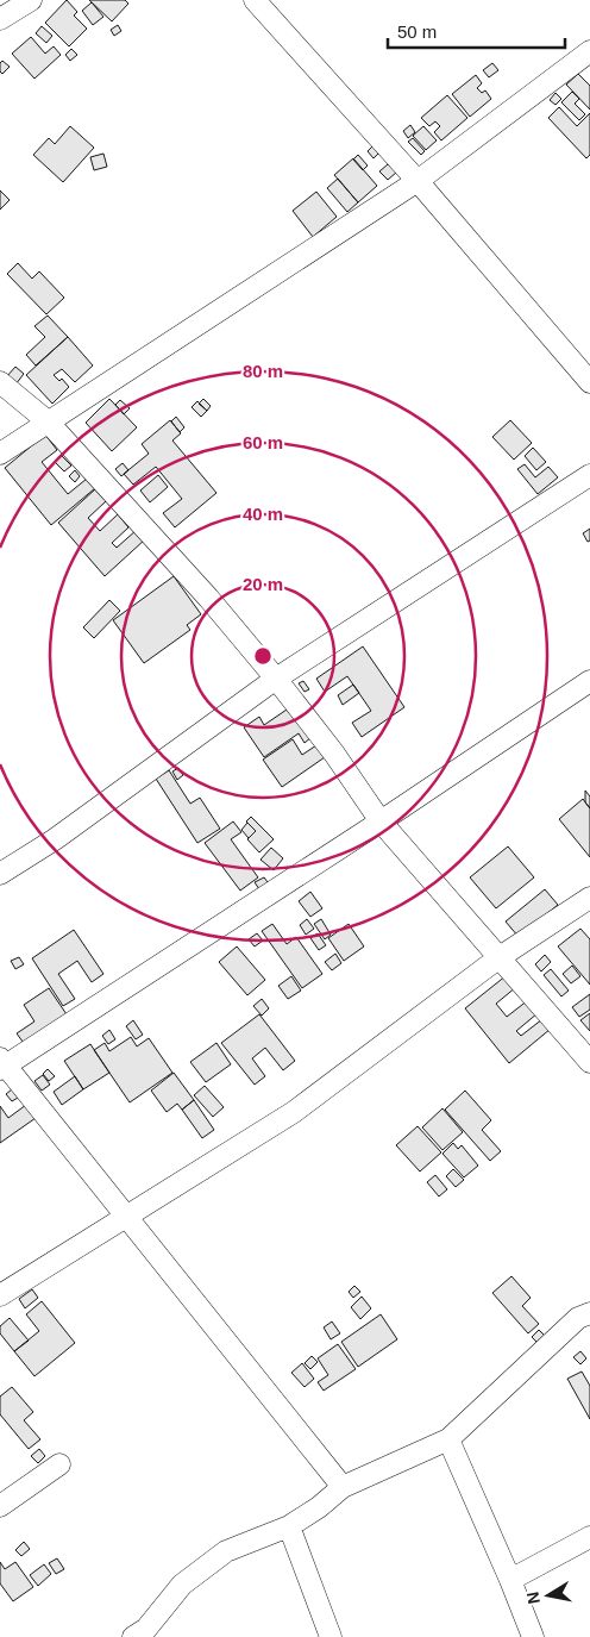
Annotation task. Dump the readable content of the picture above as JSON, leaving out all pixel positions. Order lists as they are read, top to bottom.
{
  "scale_bar": "50 m",
  "north": "left",
  "rings": [
    "80 m",
    "60 m",
    "40 m",
    "20 m"
  ]
}
